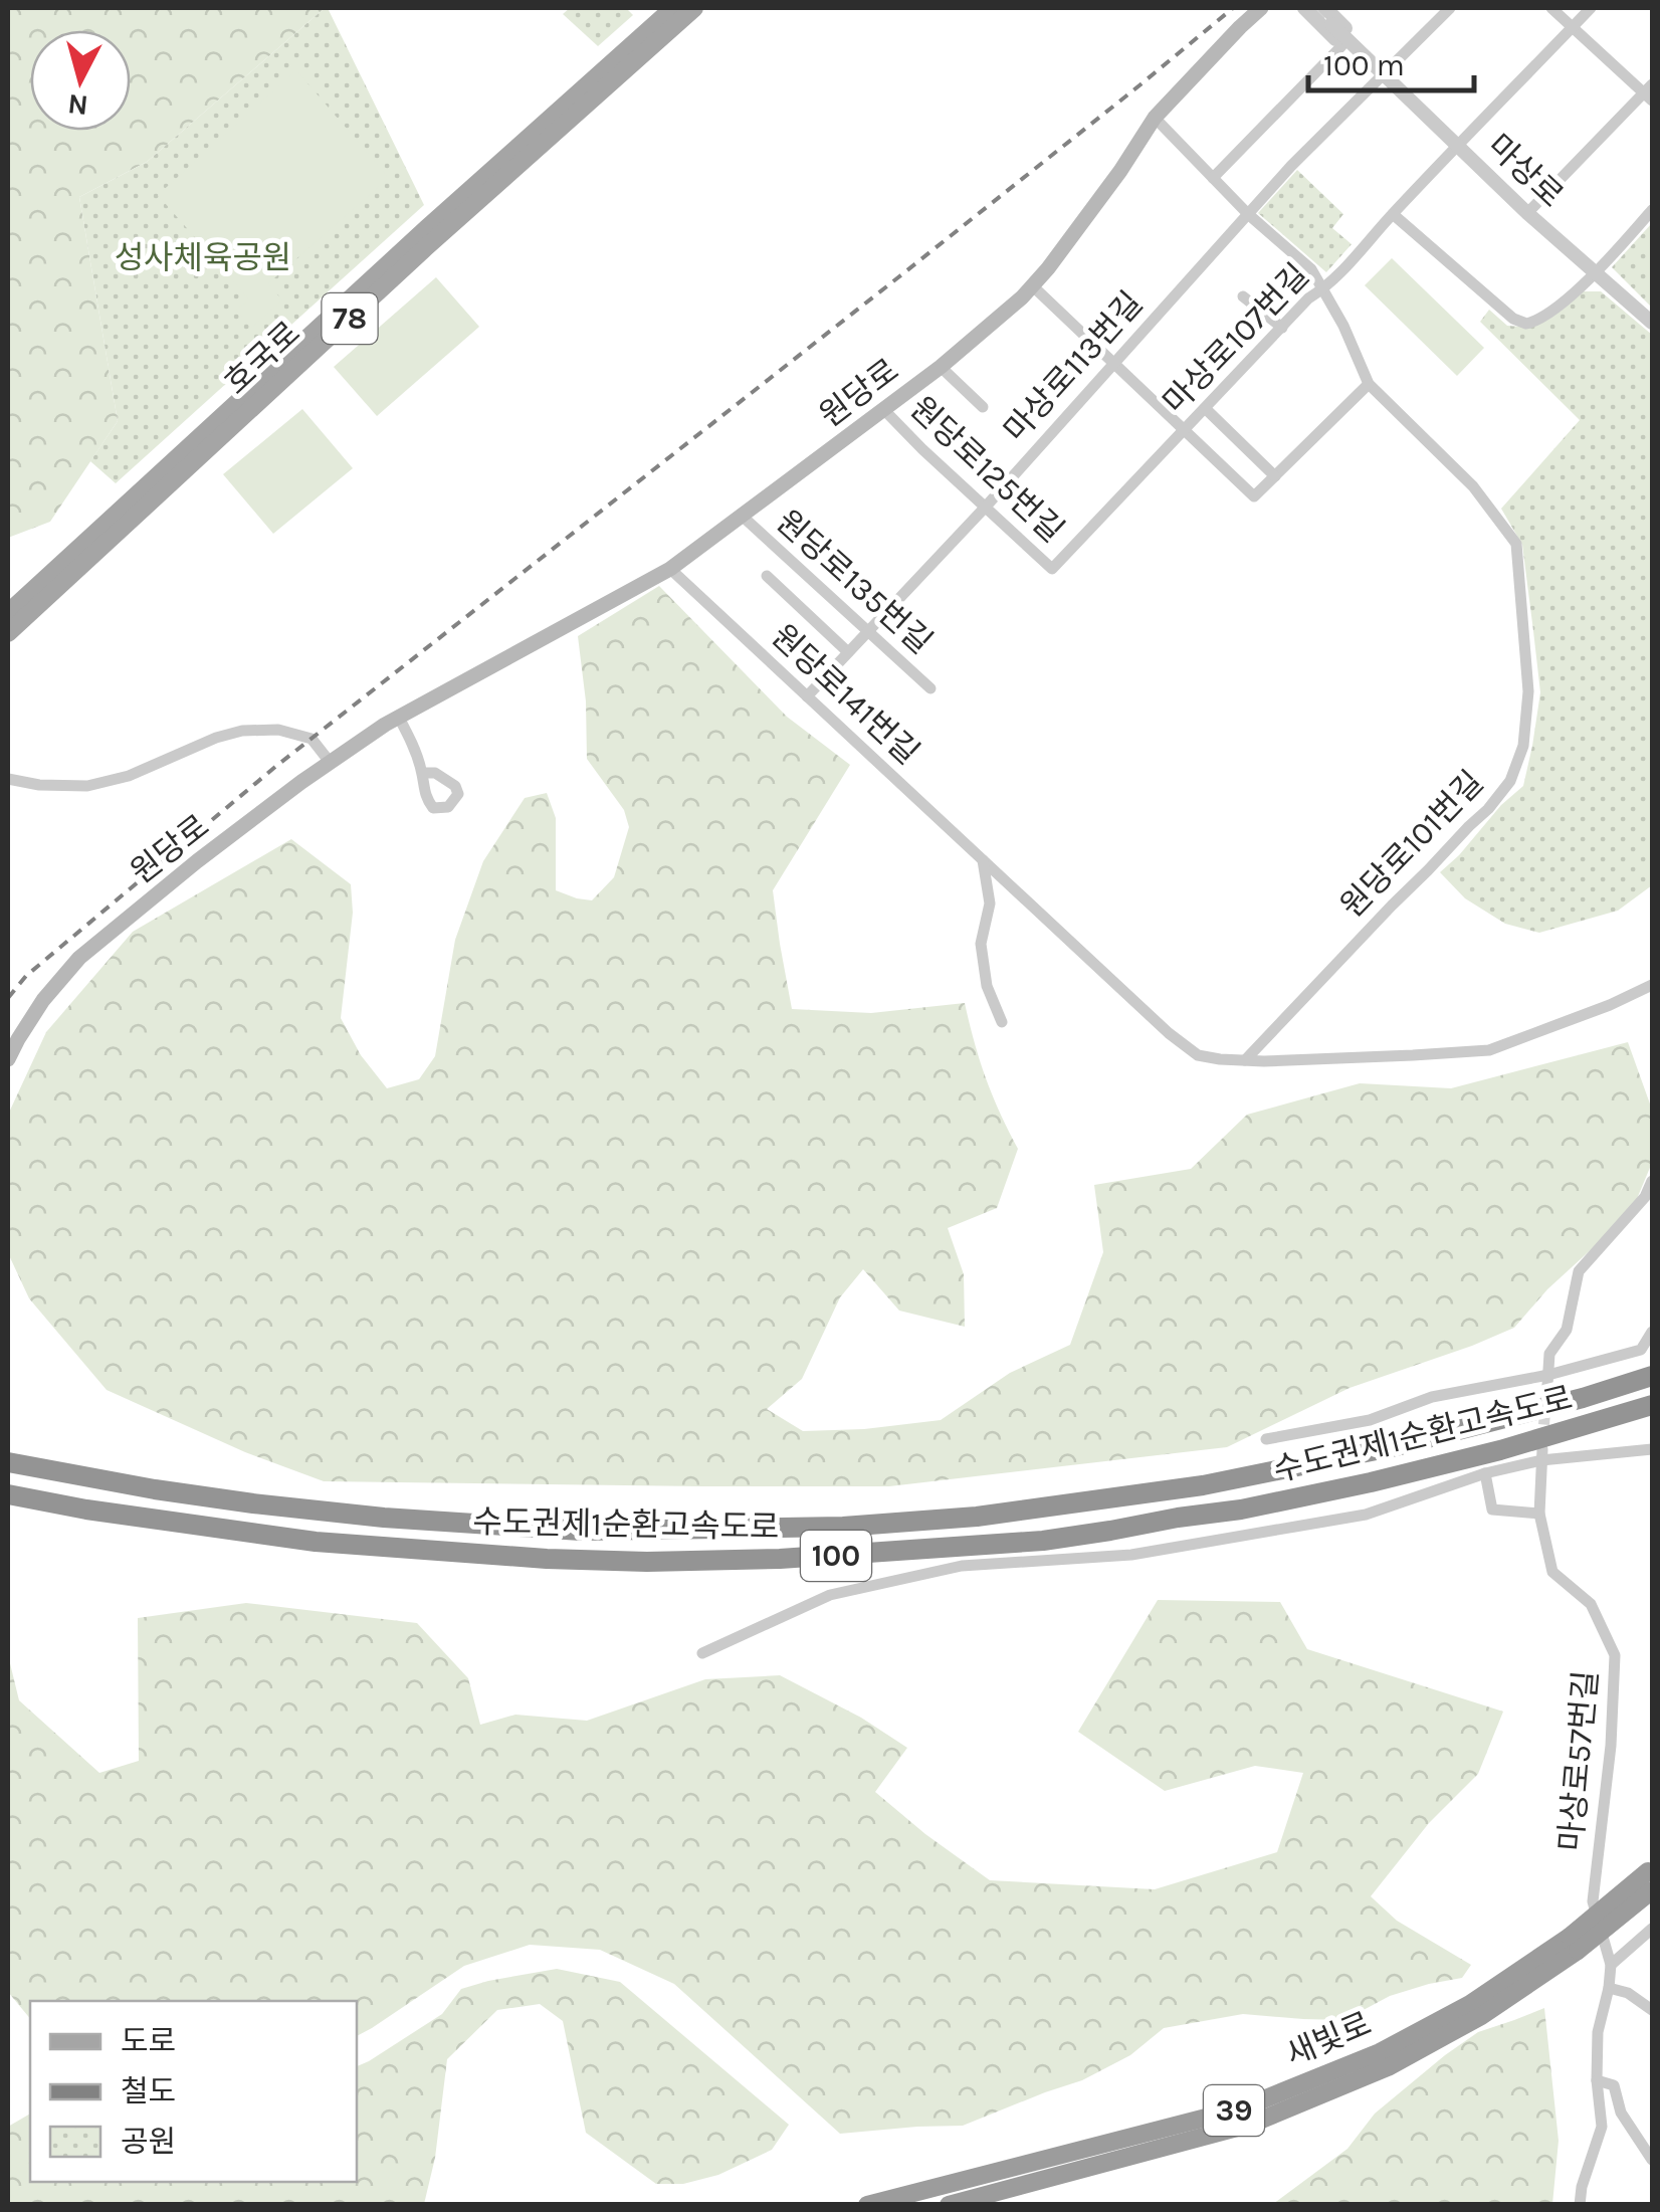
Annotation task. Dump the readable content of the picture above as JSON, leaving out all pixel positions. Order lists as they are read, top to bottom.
{
  "streets": {
    "highway": [
      "수도권제1순환고속도로",
      "100",
      "새빛로",
      "39"
    ],
    "main road": ["78", "호국로", "원당로"],
    "street": [
      "마상로",
      "마상로107번길",
      "마상로113번길",
      "원당로125번길",
      "원당로135번길",
      "원당로141번길",
      "원당로101번길",
      "마상로57번길"
    ]
  },
  "crossings": [
    ["마상로", "마상로107번길"],
    ["마상로", "마상로113번길"],
    ["마상로107번길", "원당로125번길"],
    ["마상로107번길", "원당로101번길"],
    ["마상로113번길", "원당로125번길"],
    ["마상로113번길", "원당로135번길"],
    ["마상로113번길", "원당로141번길"],
    ["마상로113번길", "원당로101번길"],
    ["원당로", "원당로125번길"],
    ["원당로", "원당로135번길"],
    ["원당로", "원당로141번길"],
    ["원당로", "원당로101번길"],
    ["원당로141번길", "원당로101번길"]
  ],
  "parks": ["성사체육공원"],
  "legend": ["도로", "철도", "공원"],
  "scale_bar": "100 m",
  "north": "bottom"
}
